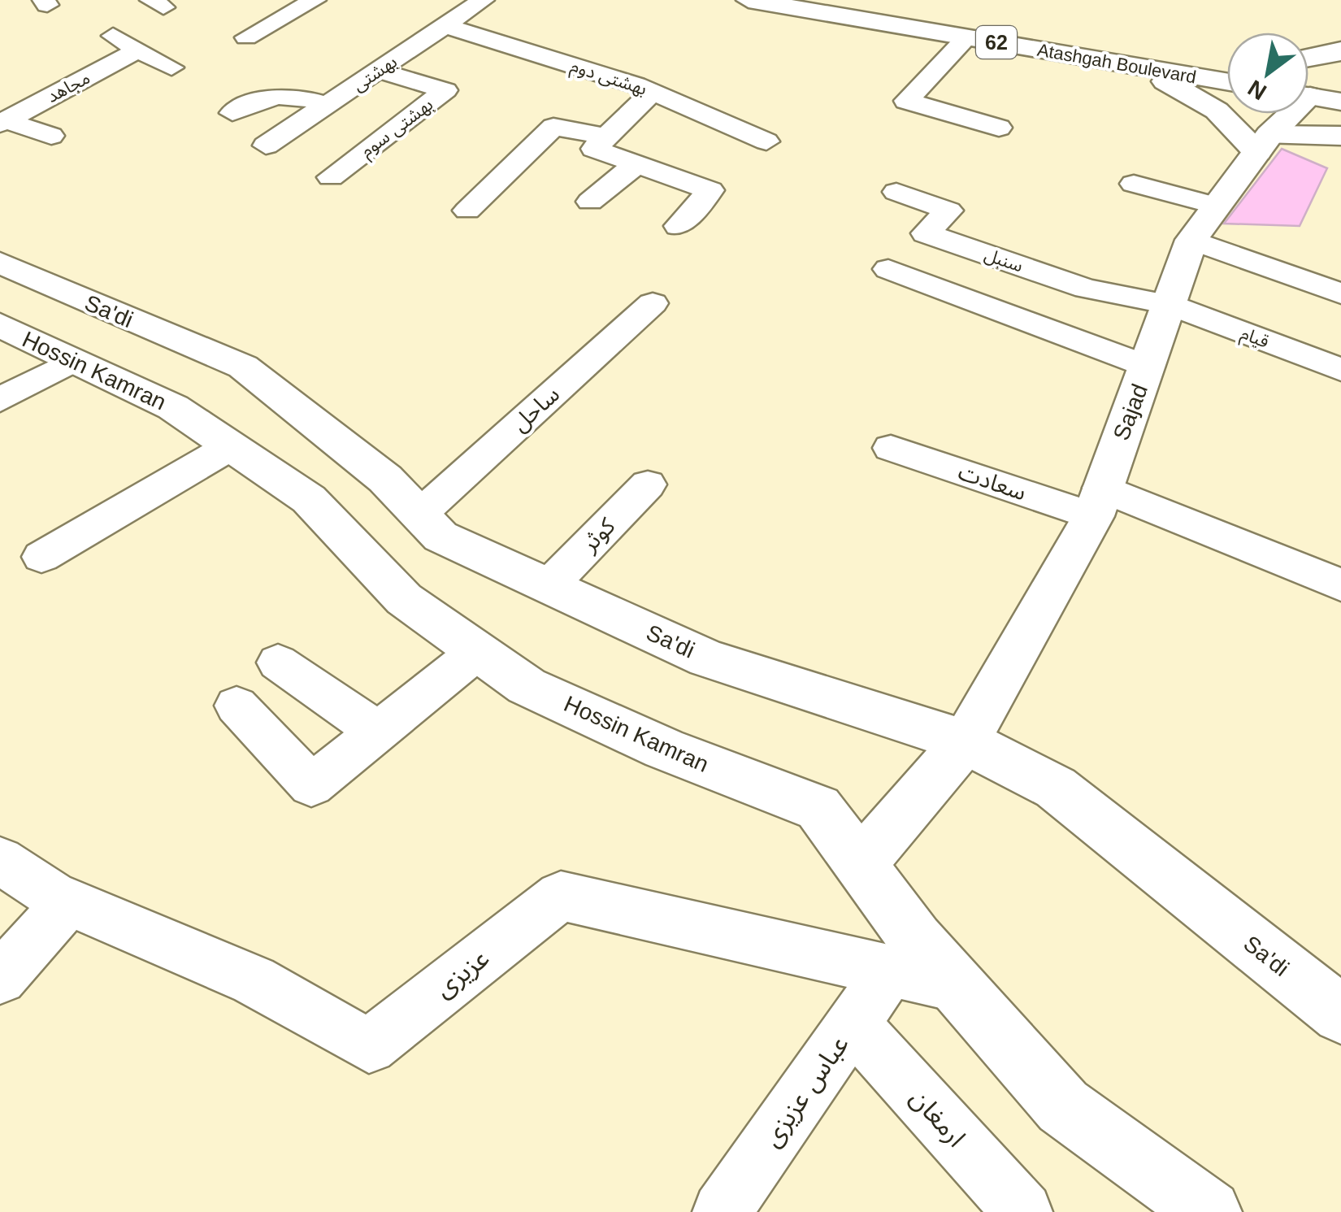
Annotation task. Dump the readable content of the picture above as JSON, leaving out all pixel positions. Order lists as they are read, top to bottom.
{
  "streets": {
    "street": [
      "62",
      "Atashgah Boulevard",
      "بهشتی",
      "بهشتی دوم",
      "مجاهد",
      "بهشتی سوم",
      "سنبل",
      "Sa'di",
      "قیام",
      "Hossin Kamran",
      "ساحل",
      "Sajad",
      "سعادت",
      "کوثر",
      "عزیزی",
      "عباس عزیزی",
      "ارمغان"
    ]
  },
  "crossings": [
    ["بهشتی", "بهشتی دوم"],
    ["بهشتی", "بهشتی سوم"],
    ["سنبل", "قیام"],
    ["سنبل", "Sajad"],
    ["Sa'di", "ساحل"],
    ["Sa'di", "Sajad"],
    ["Sa'di", "کوثر"],
    ["قیام", "Sajad"],
    ["Hossin Kamran", "Sajad"],
    ["Hossin Kamran", "عزیزی"],
    ["Sajad", "سعادت"],
    ["عزیزی", "عباس عزیزی"],
    ["عباس عزیزی", "ارمغان"]
  ],
  "north": "bottom left"
}
